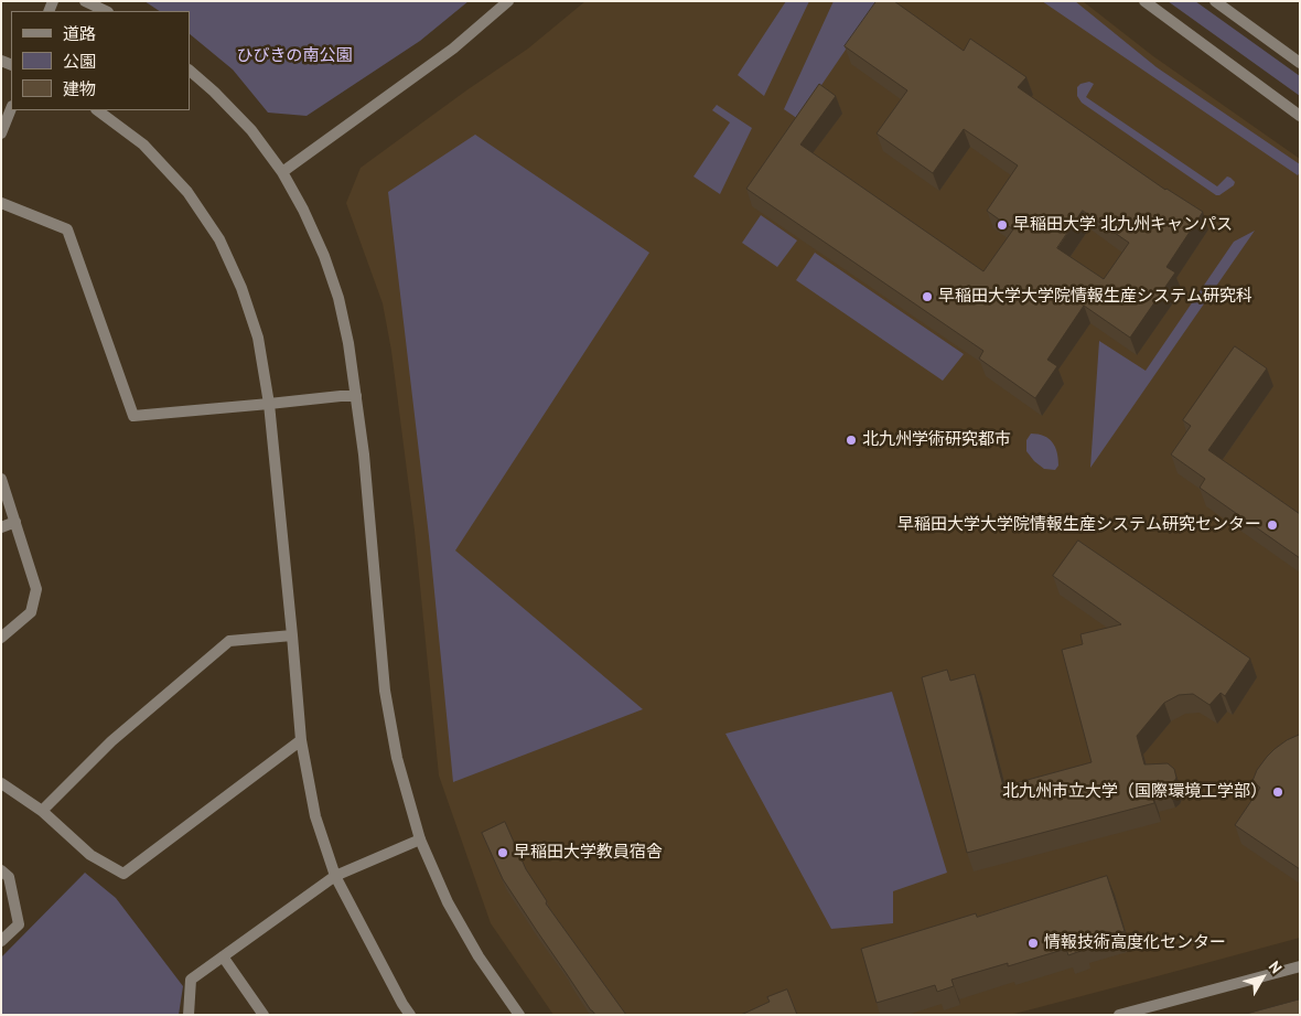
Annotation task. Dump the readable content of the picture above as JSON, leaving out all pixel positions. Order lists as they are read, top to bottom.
{
  "parks": ["ひびきの南公園"],
  "places": [
    "早稲田大学 北九州キャンパス",
    "早稲田大学大学院情報生産システム研究科",
    "北九州学術研究都市",
    "早稲田大学大学院情報生産システム研究センター",
    "北九州市立大学（国際環境工学部）",
    "早稲田大学教員宿舎",
    "情報技術高度化センター"
  ],
  "legend": ["道路", "公園", "建物"],
  "north": "top right"
}
